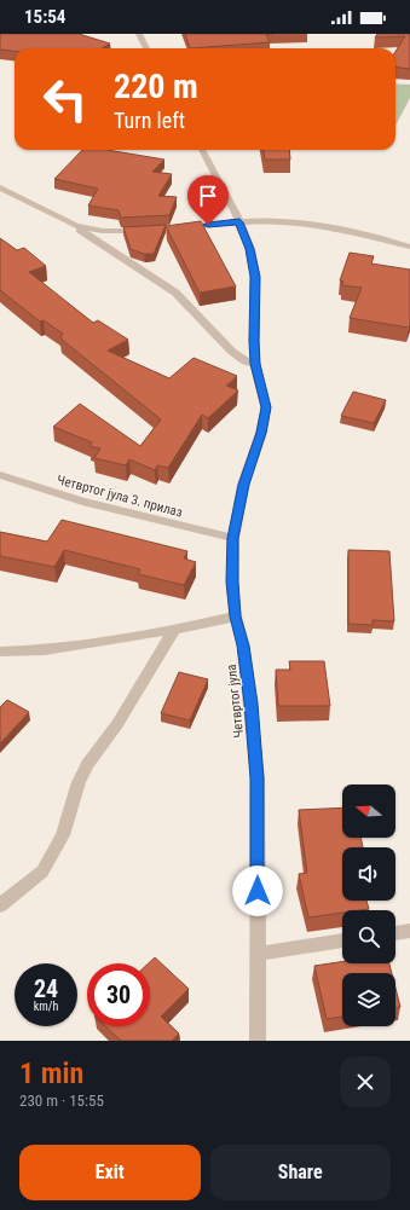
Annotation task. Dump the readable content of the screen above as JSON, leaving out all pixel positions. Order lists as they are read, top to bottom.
{
  "streets": {
    "street": ["Четвртог јула 3. прилаз", "Четвртог јула"]
  },
  "crossings": [
    ["Четвртог јула 3. прилаз", "Четвртог јула"]
  ],
  "north": "left",
  "page": {
    "status": "15:54",
    "turn": ["220 m", "Turn left"],
    "speed": "24 km/h",
    "limit": "30",
    "heading": ["1 min", "230 m · 15:55"],
    "buttons": ["Exit", "Share"]
  }
}
